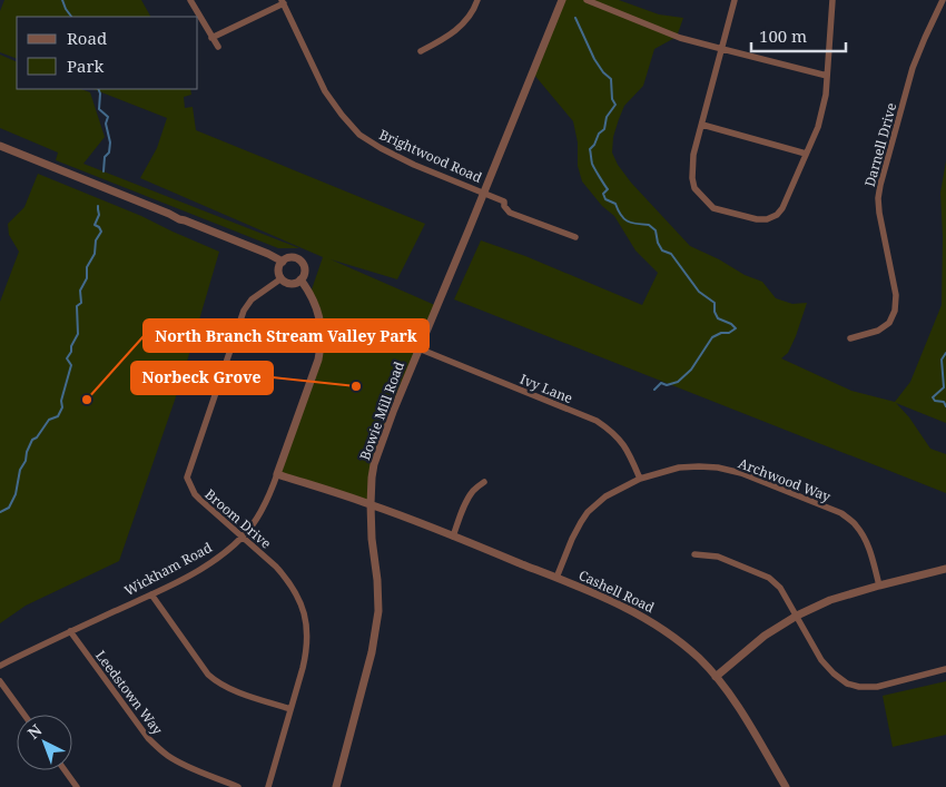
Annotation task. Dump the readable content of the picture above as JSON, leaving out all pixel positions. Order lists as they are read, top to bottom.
{
  "streets": {
    "street": [
      "Darnell Drive",
      "Brightwood Road",
      "Ivy Lane",
      "Bowie Mill Road",
      "Archwood Way",
      "Broom Drive",
      "Wickham Road",
      "Cashell Road",
      "Leedstown Way"
    ]
  },
  "crossings": [
    ["Brightwood Road", "Bowie Mill Road"],
    ["Ivy Lane", "Bowie Mill Road"],
    ["Ivy Lane", "Archwood Way"],
    ["Bowie Mill Road", "Cashell Road"],
    ["Archwood Way", "Cashell Road"],
    ["Broom Drive", "Wickham Road"],
    ["Wickham Road", "Cashell Road"],
    ["Wickham Road", "Leedstown Way"]
  ],
  "places": ["Norbeck Grove", "North Branch Stream Valley Park"],
  "legend": ["Road", "Park"],
  "scale_bar": "100 m",
  "north": "top left"
}
